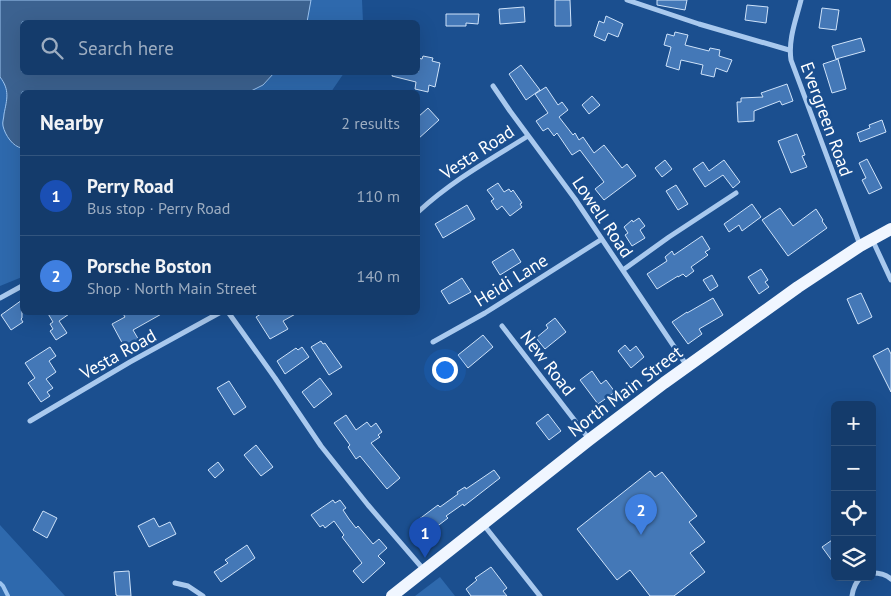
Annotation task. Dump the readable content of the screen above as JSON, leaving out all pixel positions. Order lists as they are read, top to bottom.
{
  "streets": {
    "main road": ["North Main Street"],
    "street": [
      "Evergreen Road",
      "Vesta Road",
      "Lowell Road",
      "Heidi Lane",
      "New Road"
    ]
  },
  "crossings": [
    ["Evergreen Road", "North Main Street"],
    ["Vesta Road", "Lowell Road"],
    ["Lowell Road", "Heidi Lane"],
    ["Lowell Road", "North Main Street"],
    ["New Road", "North Main Street"]
  ],
  "page": {
    "search": "Search here",
    "heading": ["Nearby", "2 results"],
    "list": [
      {
        "mark": "1",
        "name": "Perry Road",
        "note": "Bus stop · Perry Road",
        "value": "110 m"
      },
      {
        "mark": "2",
        "name": "Porsche Boston",
        "note": "Shop · North Main Street",
        "value": "140 m"
      }
    ],
    "map_buttons": ["+", "−"],
    "pins": ["2", "1"]
  }
}
